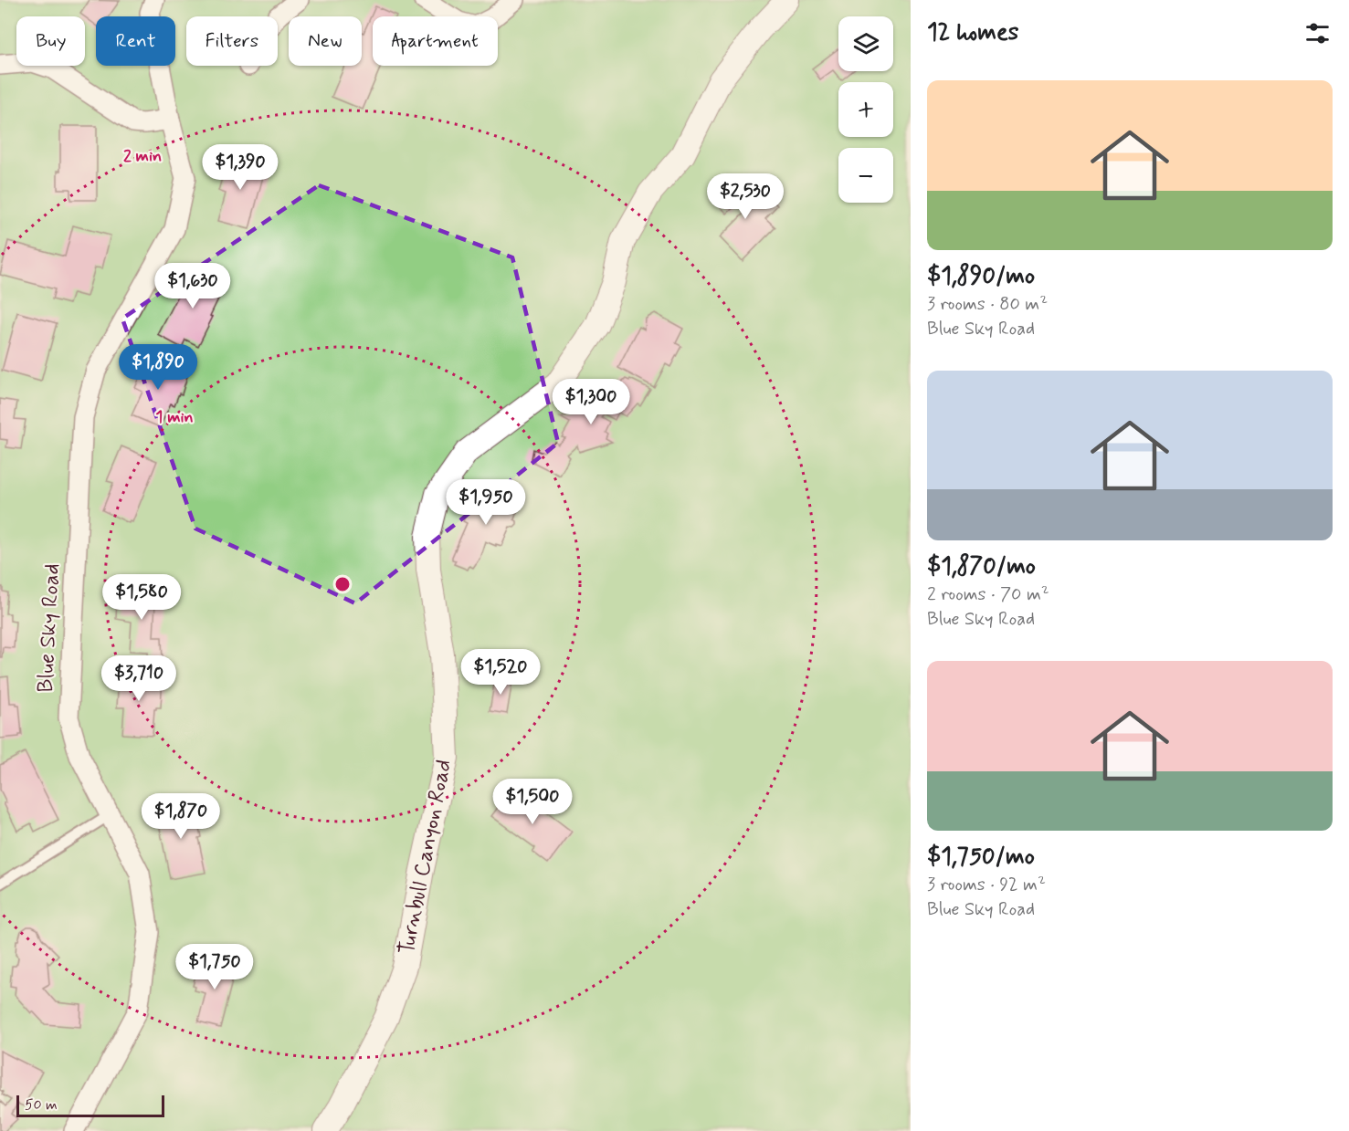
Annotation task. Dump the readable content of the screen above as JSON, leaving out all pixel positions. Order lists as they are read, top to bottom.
{
  "streets": {
    "street": ["Blue Sky Road", "Turnbull Canyon Road"]
  },
  "scale_bar": "50 m",
  "page": {
    "heading": "12 homes",
    "map_buttons": ["+", "−"],
    "chip": [
      "Buy",
      "Rent",
      "Filters",
      "New",
      "Apartment"
    ],
    "list": [
      {
        "name": "$1,890/mo",
        "note": "3 rooms · 80 m² · Blue Sky Road"
      },
      {
        "name": "$1,870/mo",
        "note": "2 rooms · 70 m² · Blue Sky Road"
      },
      {
        "name": "$1,750/mo",
        "note": "3 rooms · 92 m² · Blue Sky Road"
      }
    ],
    "price": [
      "$1,390",
      "$2,530",
      "$1,630",
      "$1,890",
      "$1,300",
      "$1,950",
      "$1,580",
      "$1,520",
      "$3,710",
      "$1,500",
      "$1,870",
      "$1,750"
    ],
    "scale": "50 m"
  },
  "rings": ["2 min", "1 min"]
}
